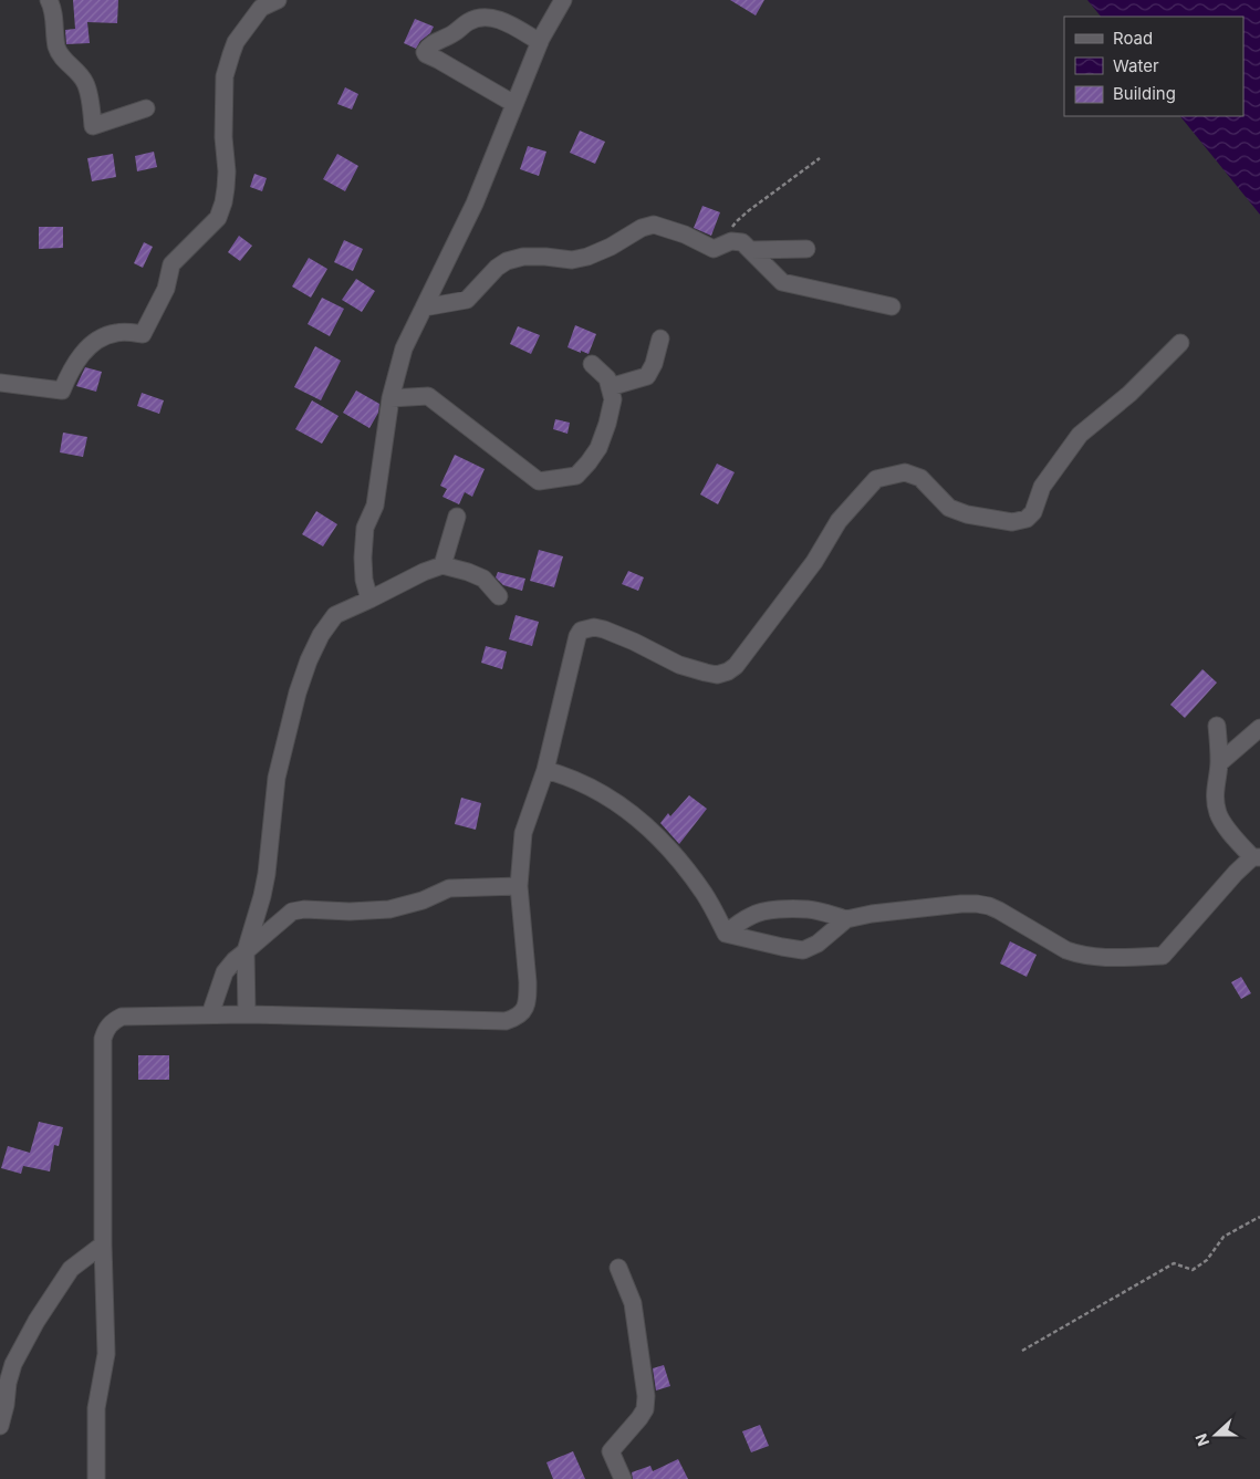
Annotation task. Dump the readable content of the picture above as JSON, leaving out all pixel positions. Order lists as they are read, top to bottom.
{
  "legend": ["Road", "Water", "Building"],
  "north": "left"
}
